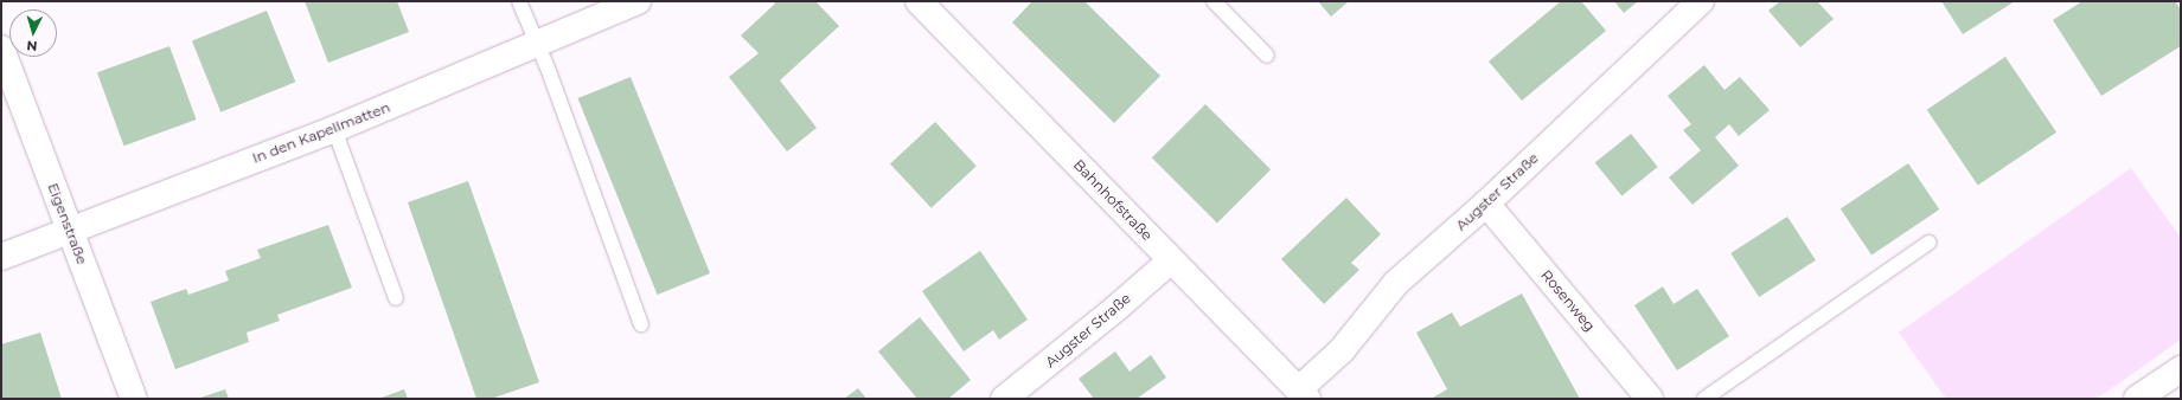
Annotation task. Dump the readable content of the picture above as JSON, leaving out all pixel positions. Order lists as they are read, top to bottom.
{
  "streets": {
    "street": [
      "In den Kapellmatten",
      "Augster Straße",
      "Bahnhofstraße",
      "Eigenstraße",
      "Rosenweg"
    ]
  },
  "crossings": [
    ["In den Kapellmatten", "Eigenstraße"],
    ["Augster Straße", "Bahnhofstraße"],
    ["Augster Straße", "Rosenweg"]
  ],
  "north": "bottom"
}
